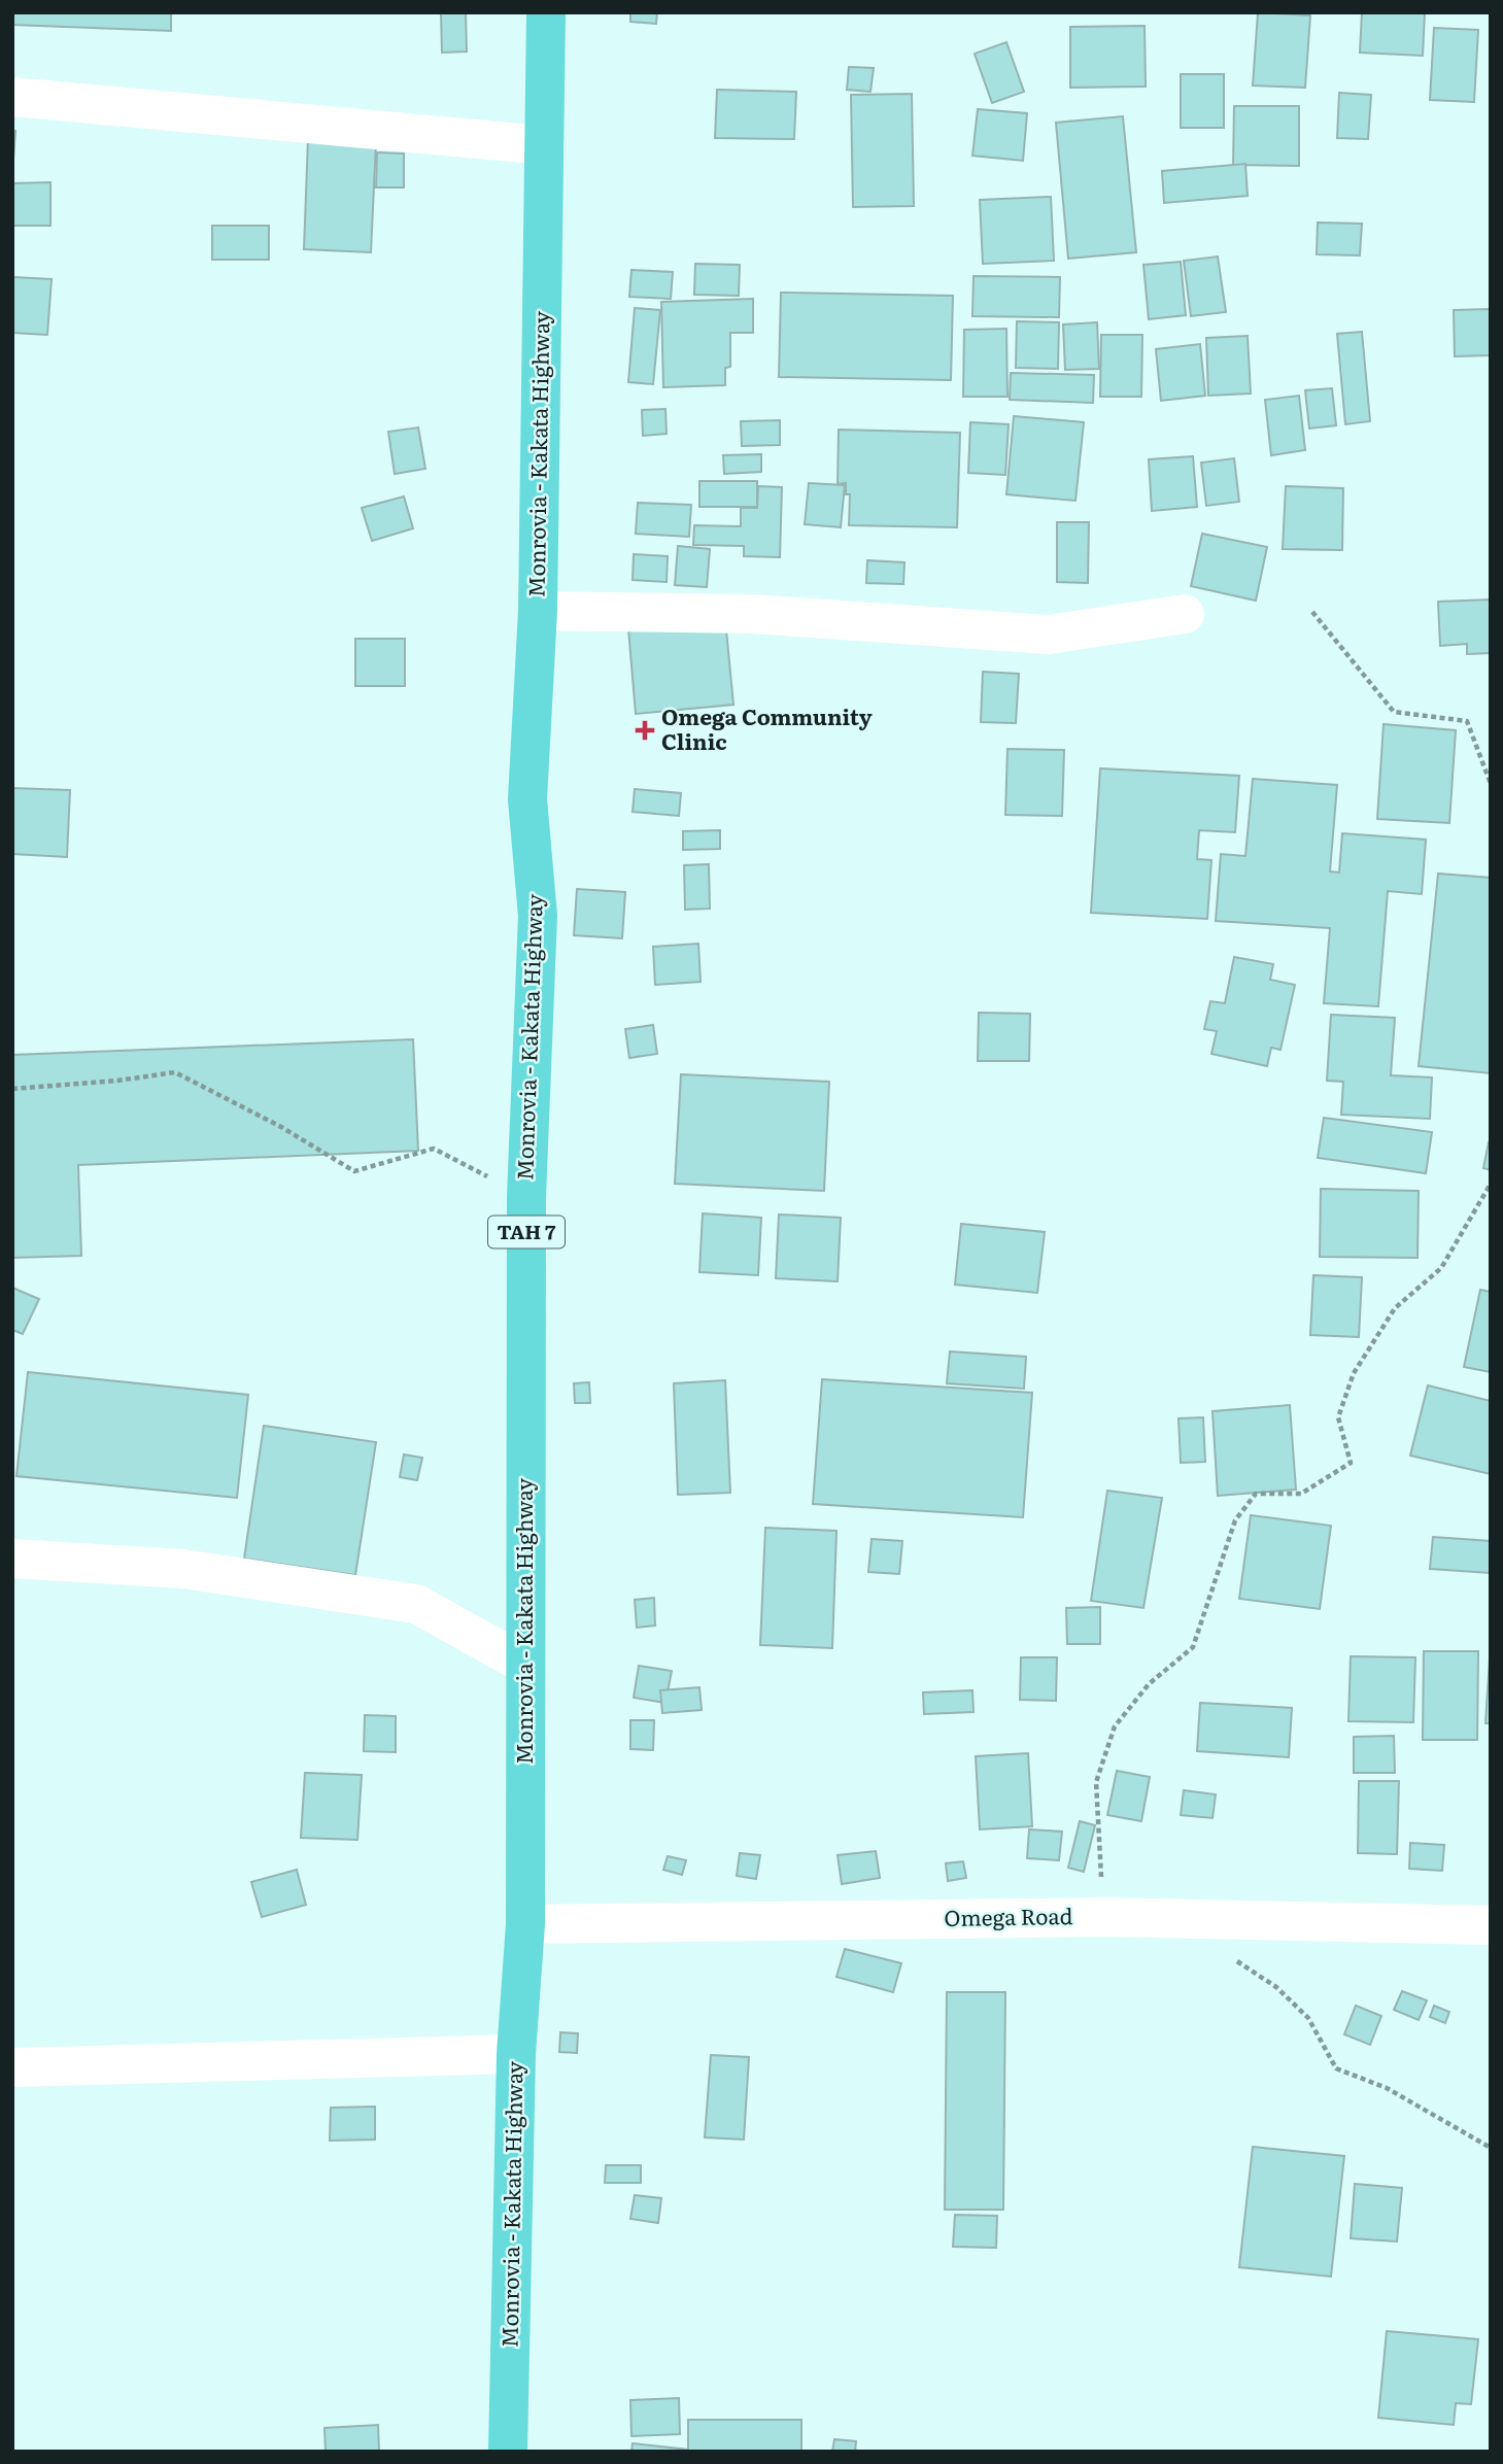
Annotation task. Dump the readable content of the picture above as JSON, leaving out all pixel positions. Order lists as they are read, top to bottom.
{
  "streets": {
    "highway": ["Monrovia - Kakata Highway", "TAH 7"],
    "street": ["Omega Road"]
  },
  "crossings": [
    ["Monrovia - Kakata Highway", "Omega Road"]
  ],
  "places": {
    "health": ["Omega Community Clinic"]
  }
}
